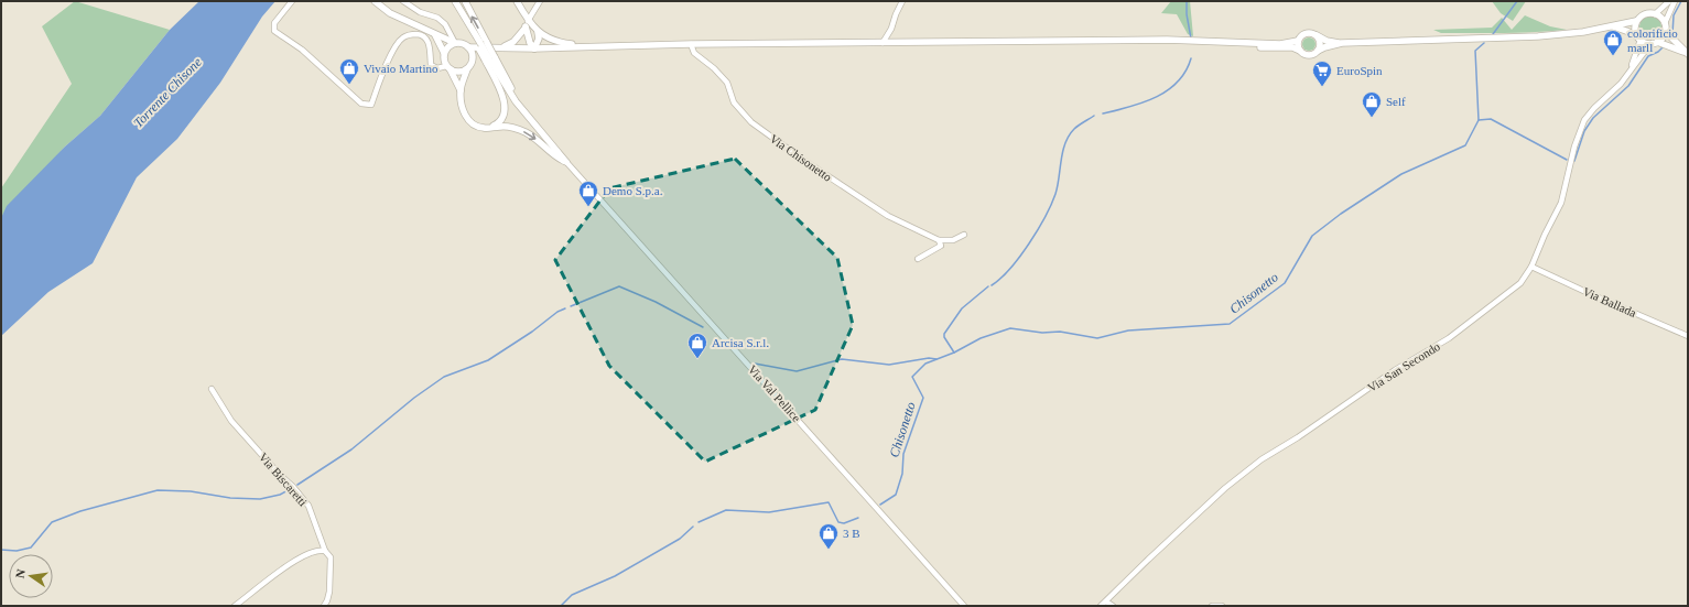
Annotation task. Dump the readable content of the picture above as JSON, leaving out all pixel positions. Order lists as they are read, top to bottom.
{
  "streets": {
    "street": [
      "Via Chisonetto",
      "Via Ballada",
      "Via San Secondo",
      "Via Val Pellice",
      "Via Biscaretti"
    ]
  },
  "crossings": [
    ["Via Ballada", "Via San Secondo"]
  ],
  "water": ["Torrente Chisone", "Chisonetto"],
  "places": {
    "shop": [
      "colorificio marll",
      "Vivaio Martino",
      "Self",
      "Demo S.p.a.",
      "Arcisa S.r.l.",
      "3 B"
    ],
    "supermarket": ["EuroSpin"]
  },
  "north": "left"
}
